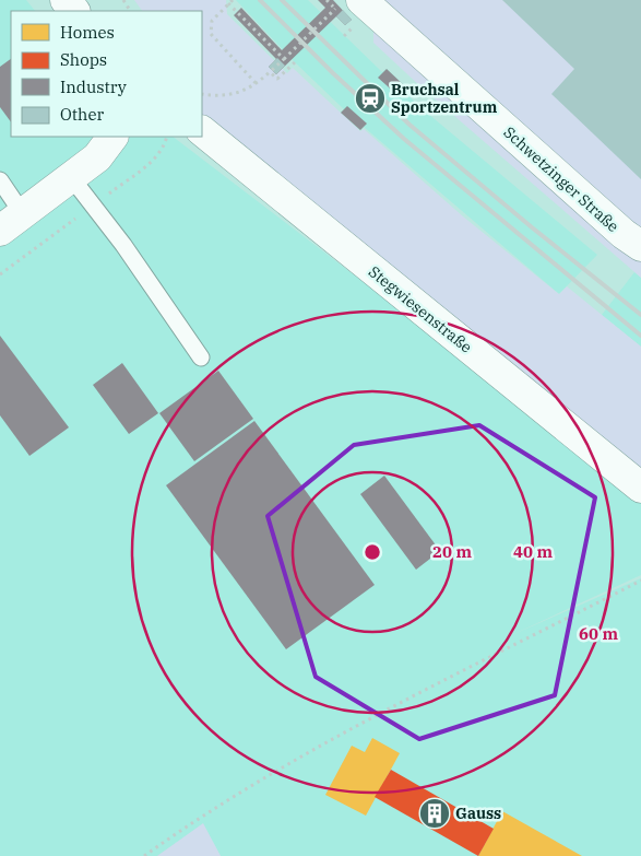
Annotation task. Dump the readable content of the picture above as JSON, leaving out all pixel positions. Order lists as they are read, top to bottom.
{
  "streets": {
    "street": ["Schwetzinger Straße", "Stegwiesenstraße"]
  },
  "places": {
    "station": ["Bruchsal Sportzentrum"],
    "building": ["Gauss"]
  },
  "legend": [
    "Homes",
    "Shops",
    "Industry",
    "Other"
  ],
  "rings": ["20 m", "40 m", "60 m"]
}
